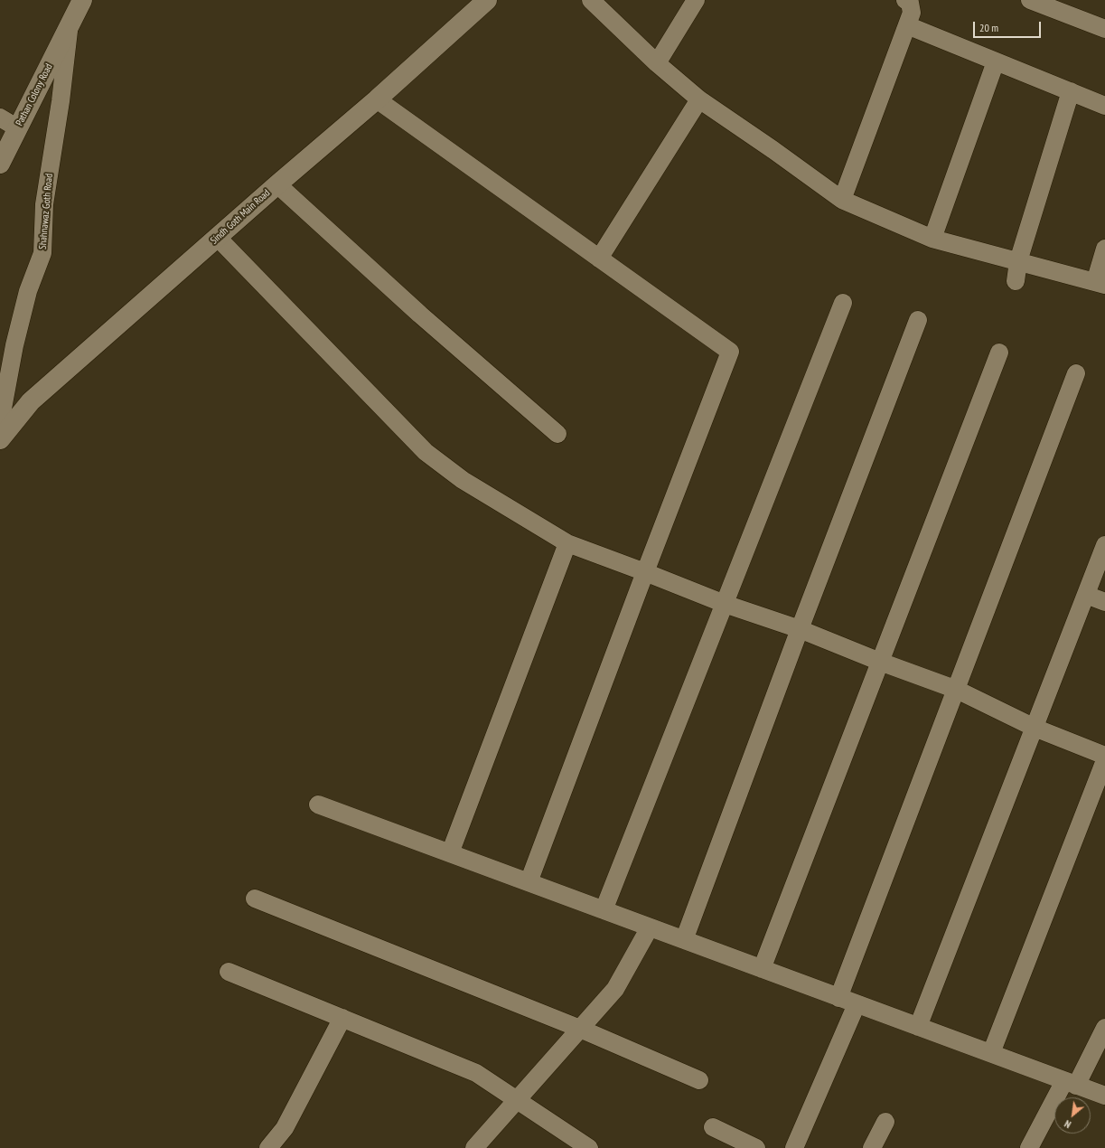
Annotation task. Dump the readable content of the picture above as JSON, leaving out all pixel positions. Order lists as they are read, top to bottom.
{
  "streets": {
    "street": ["Pathan Colony Road", "Shahnawaz Goth Road", "Sindh Goth Main Road"]
  },
  "crossings": [
    ["Pathan Colony Road", "Shahnawaz Goth Road"]
  ],
  "scale_bar": "20 m",
  "north": "bottom left"
}
